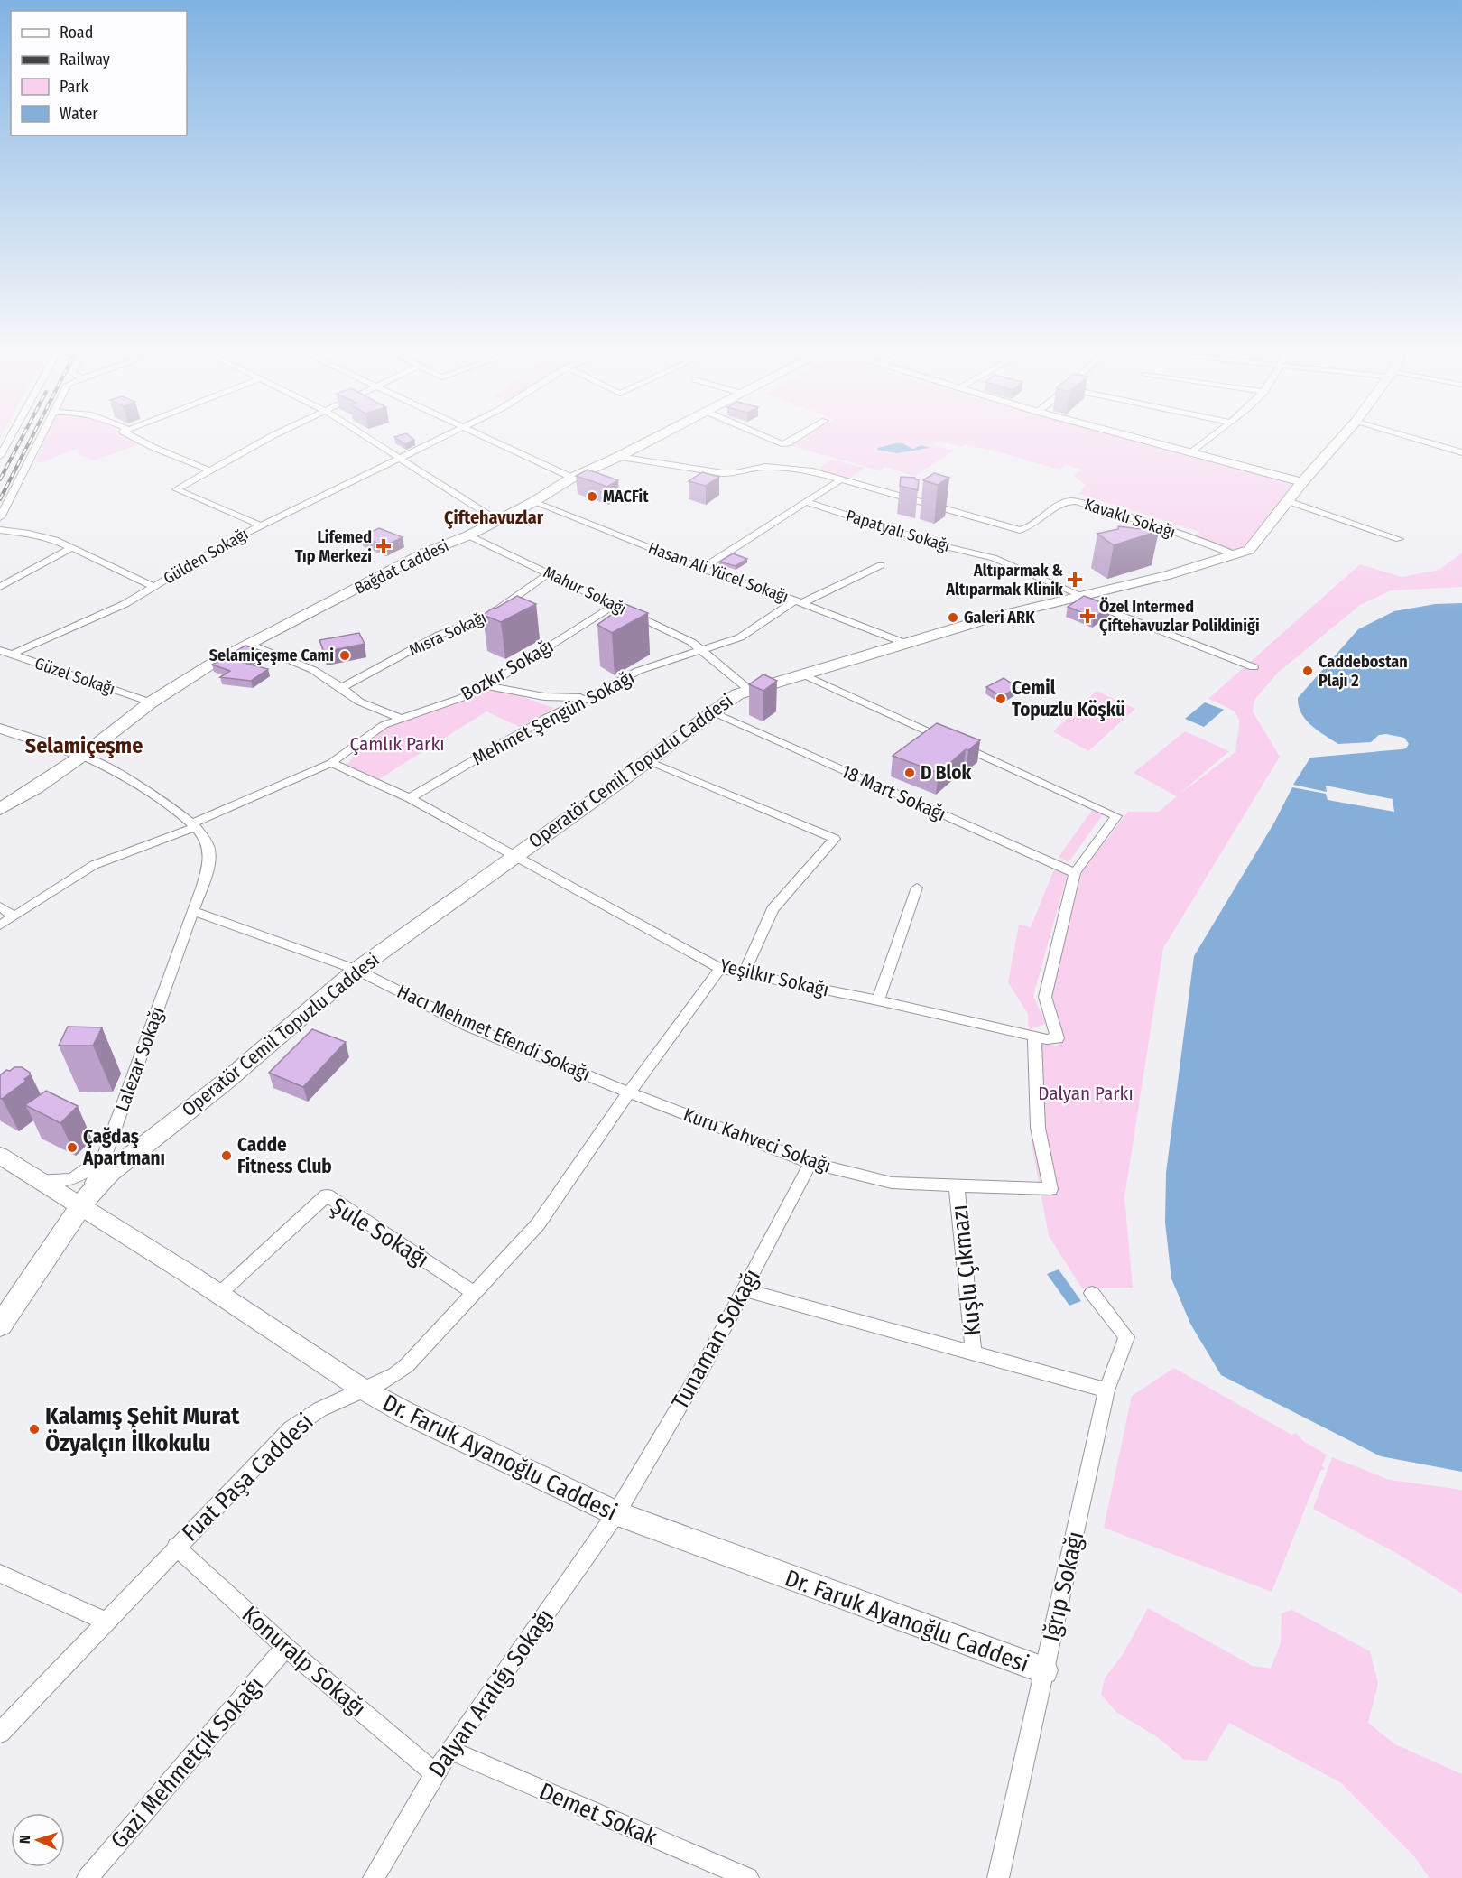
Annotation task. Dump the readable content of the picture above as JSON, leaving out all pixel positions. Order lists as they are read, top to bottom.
{
  "streets": {
    "main road": ["Bağdat Caddesi", "Operatör Cemil Topuzlu Caddesi"],
    "street": [
      "Kavaklı Sokağı",
      "Papatyalı Sokağı",
      "Gülden Sokağı",
      "Hasan Ali Yücel Sokağı",
      "Mahur Sokağı",
      "Mısra Sokağı",
      "Bozkır Sokağı",
      "Güzel Sokağı",
      "Mehmet Şengün Sokağı",
      "18 Mart Sokağı",
      "Yeşilkır Sokağı",
      "Hacı Mehmet Efendi Sokağı",
      "Lalezar Sokağı",
      "Kuru Kahveci Sokağı",
      "Şule Sokağı",
      "Kuşlu Çıkmazı",
      "Tunaman Sokağı",
      "Dr. Faruk Ayanoğlu Caddesi",
      "Fuat Paşa Caddesi",
      "Iğrıp Sokağı",
      "Konuralp Sokağı",
      "Dalyan Aralığı Sokağı",
      "Gazi Mehmetçik Sokağı",
      "Demet Sokak"
    ]
  },
  "crossings": [
    ["Kavaklı Sokağı", "Bağdat Caddesi"],
    ["Kavaklı Sokağı", "Operatör Cemil Topuzlu Caddesi"],
    ["Papatyalı Sokağı", "Operatör Cemil Topuzlu Caddesi"],
    ["Gülden Sokağı", "Güzel Sokağı"],
    ["Bağdat Caddesi", "Hasan Ali Yücel Sokağı"],
    ["Bağdat Caddesi", "Mahur Sokağı"],
    ["Bağdat Caddesi", "Güzel Sokağı"],
    ["Hasan Ali Yücel Sokağı", "Mehmet Şengün Sokağı"],
    ["Hasan Ali Yücel Sokağı", "Operatör Cemil Topuzlu Caddesi"],
    ["Mahur Sokağı", "Mısra Sokağı"],
    ["Mahur Sokağı", "Bozkır Sokağı"],
    ["Mahur Sokağı", "Mehmet Şengün Sokağı"],
    ["Mahur Sokağı", "Operatör Cemil Topuzlu Caddesi"],
    ["Bozkır Sokağı", "Yeşilkır Sokağı"],
    ["Mehmet Şengün Sokağı", "Yeşilkır Sokağı"],
    ["Operatör Cemil Topuzlu Caddesi", "18 Mart Sokağı"],
    ["Operatör Cemil Topuzlu Caddesi", "Yeşilkır Sokağı"],
    ["Operatör Cemil Topuzlu Caddesi", "Hacı Mehmet Efendi Sokağı"],
    ["Operatör Cemil Topuzlu Caddesi", "Lalezar Sokağı"],
    ["Operatör Cemil Topuzlu Caddesi", "Dr. Faruk Ayanoğlu Caddesi"],
    ["18 Mart Sokağı", "Yeşilkır Sokağı"],
    ["Yeşilkır Sokağı", "Kuru Kahveci Sokağı"],
    ["Yeşilkır Sokağı", "Fuat Paşa Caddesi"],
    ["Hacı Mehmet Efendi Sokağı", "Lalezar Sokağı"],
    ["Hacı Mehmet Efendi Sokağı", "Kuru Kahveci Sokağı"],
    ["Hacı Mehmet Efendi Sokağı", "Fuat Paşa Caddesi"],
    ["Lalezar Sokağı", "Dr. Faruk Ayanoğlu Caddesi"],
    ["Kuru Kahveci Sokağı", "Kuşlu Çıkmazı"],
    ["Kuru Kahveci Sokağı", "Tunaman Sokağı"],
    ["Kuru Kahveci Sokağı", "Fuat Paşa Caddesi"],
    ["Şule Sokağı", "Dr. Faruk Ayanoğlu Caddesi"],
    ["Şule Sokağı", "Fuat Paşa Caddesi"],
    ["Tunaman Sokağı", "Dr. Faruk Ayanoğlu Caddesi"],
    ["Tunaman Sokağı", "Dalyan Aralığı Sokağı"],
    ["Dr. Faruk Ayanoğlu Caddesi", "Fuat Paşa Caddesi"],
    ["Dr. Faruk Ayanoğlu Caddesi", "Iğrıp Sokağı"],
    ["Dr. Faruk Ayanoğlu Caddesi", "Dalyan Aralığı Sokağı"],
    ["Fuat Paşa Caddesi", "Konuralp Sokağı"],
    ["Konuralp Sokağı", "Dalyan Aralığı Sokağı"],
    ["Konuralp Sokağı", "Gazi Mehmetçik Sokağı"],
    ["Dalyan Aralığı Sokağı", "Demet Sokak"]
  ],
  "districts": ["Çiftehavuzlar", "Selamiçeşme"],
  "parks": ["Çamlık Parkı", "Dalyan Parkı"],
  "places": {
    "other": [
      "MACFit",
      "Galeri ARK",
      "Selamiçeşme Cami",
      "Caddebostan Plajı 2",
      "Cemil Topuzlu Köşkü",
      "D Blok",
      "Çağdaş Apartmanı",
      "Cadde Fitness Club",
      "Kalamış Şehit Murat Özyalçın İlkokulu"
    ],
    "health": ["Lifemed Tıp Merkezi", "Altıparmak & Altıparmak Klinik", "Özel Intermed Çiftehavuzlar Polikliniği"]
  },
  "legend": [
    "Road",
    "Railway",
    "Park",
    "Water"
  ],
  "north": "left"
}
